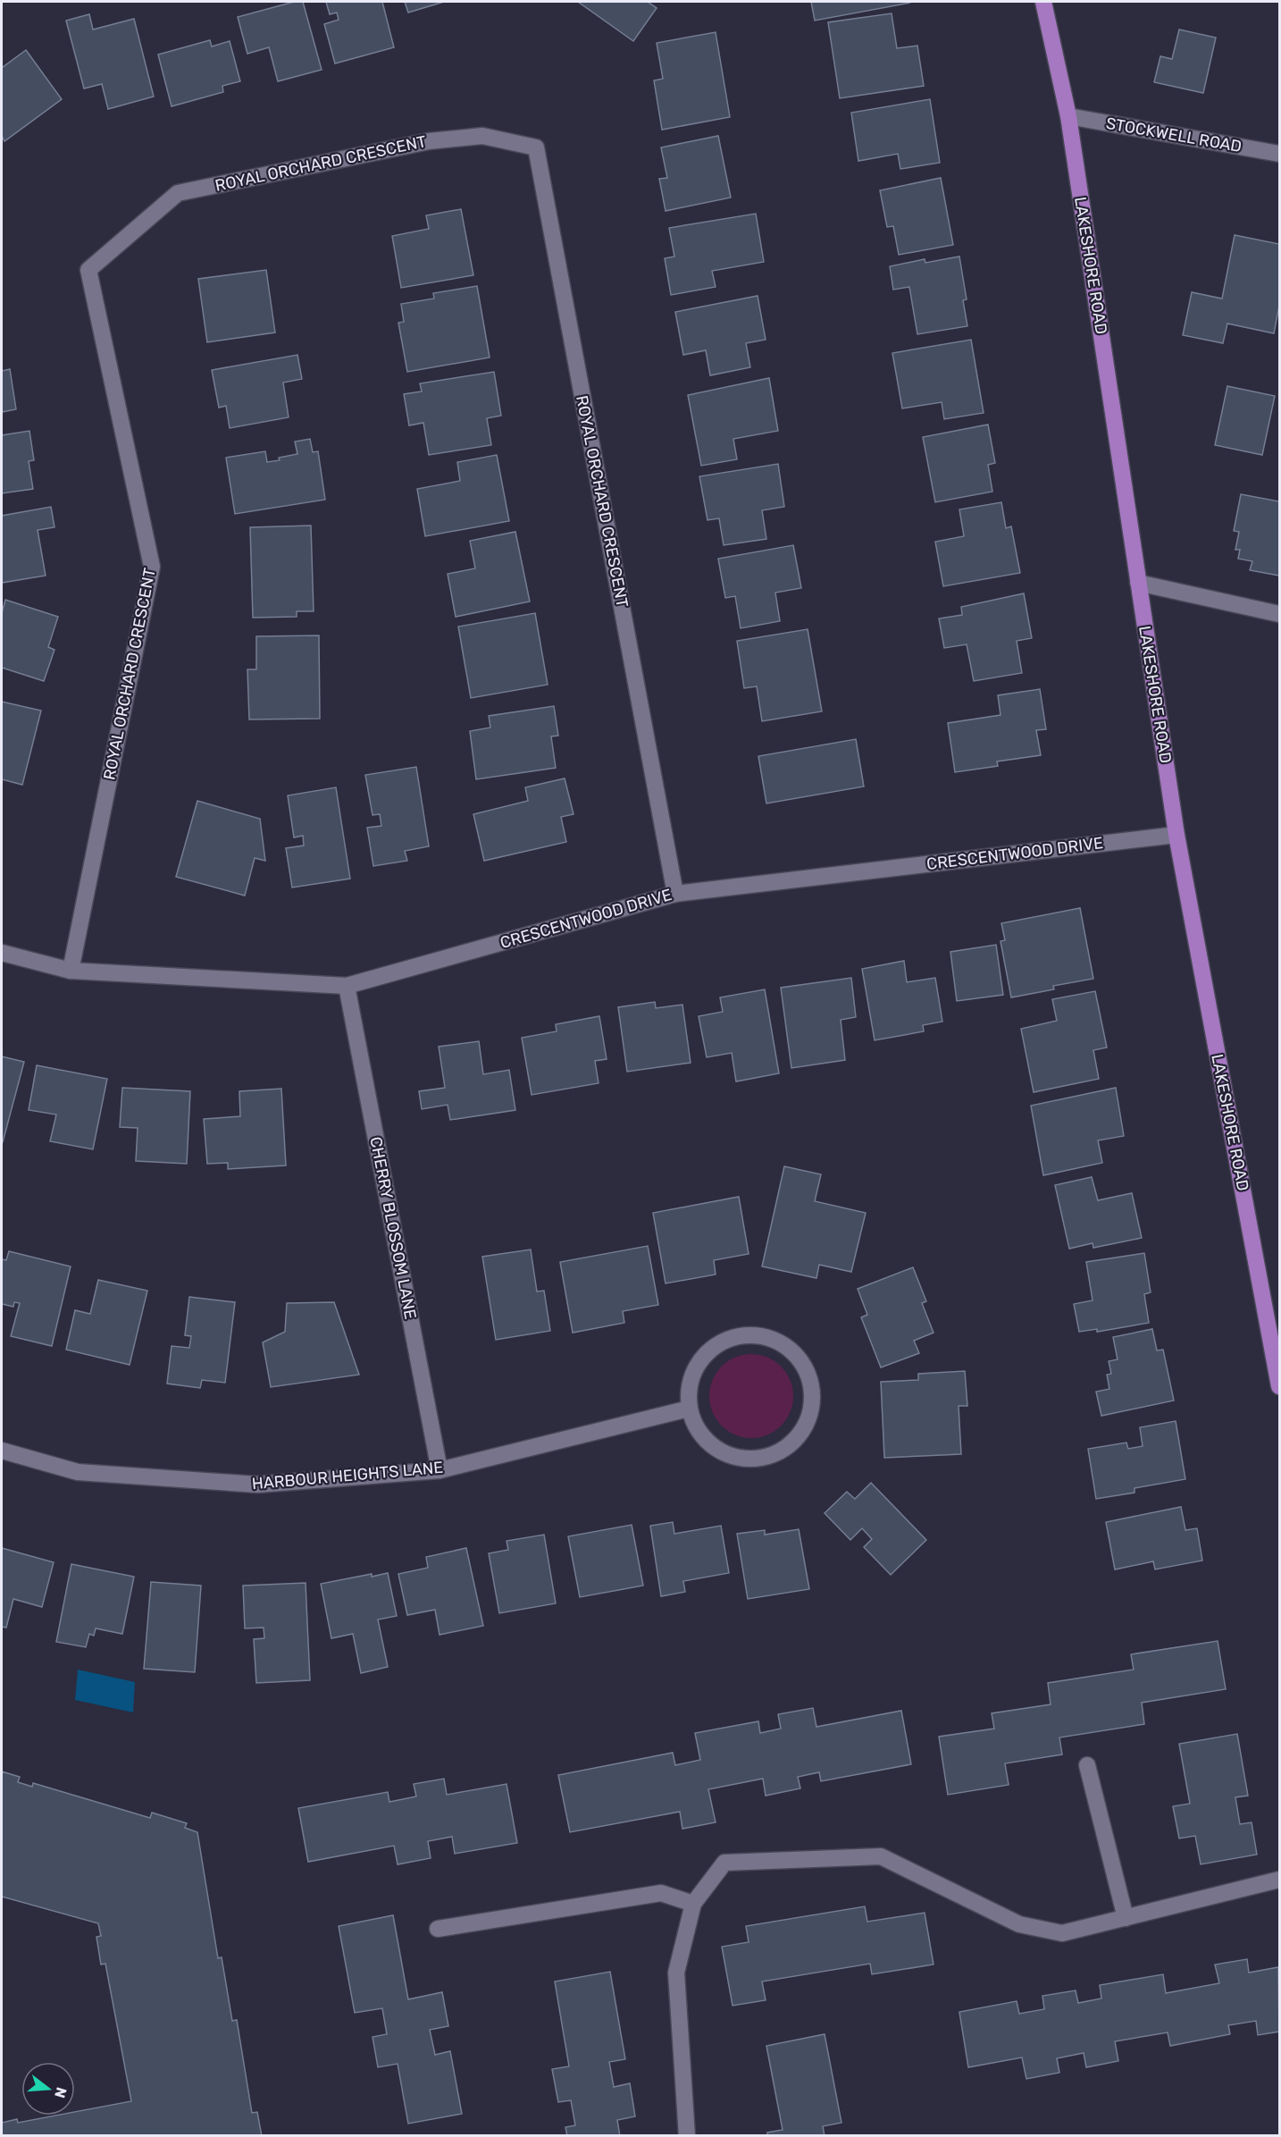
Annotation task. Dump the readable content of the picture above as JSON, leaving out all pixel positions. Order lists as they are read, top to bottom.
{
  "streets": {
    "main road": ["LAKESHORE ROAD"],
    "street": [
      "STOCKWELL ROAD",
      "ROYAL ORCHARD CRESCENT",
      "CRESCENTWOOD DRIVE",
      "CHERRY BLOSSOM LANE",
      "HARBOUR HEIGHTS LANE"
    ]
  },
  "crossings": [
    ["STOCKWELL ROAD", "LAKESHORE ROAD"],
    ["ROYAL ORCHARD CRESCENT", "CRESCENTWOOD DRIVE"],
    ["LAKESHORE ROAD", "CRESCENTWOOD DRIVE"],
    ["CRESCENTWOOD DRIVE", "CHERRY BLOSSOM LANE"],
    ["CHERRY BLOSSOM LANE", "HARBOUR HEIGHTS LANE"]
  ],
  "north": "right"
}
